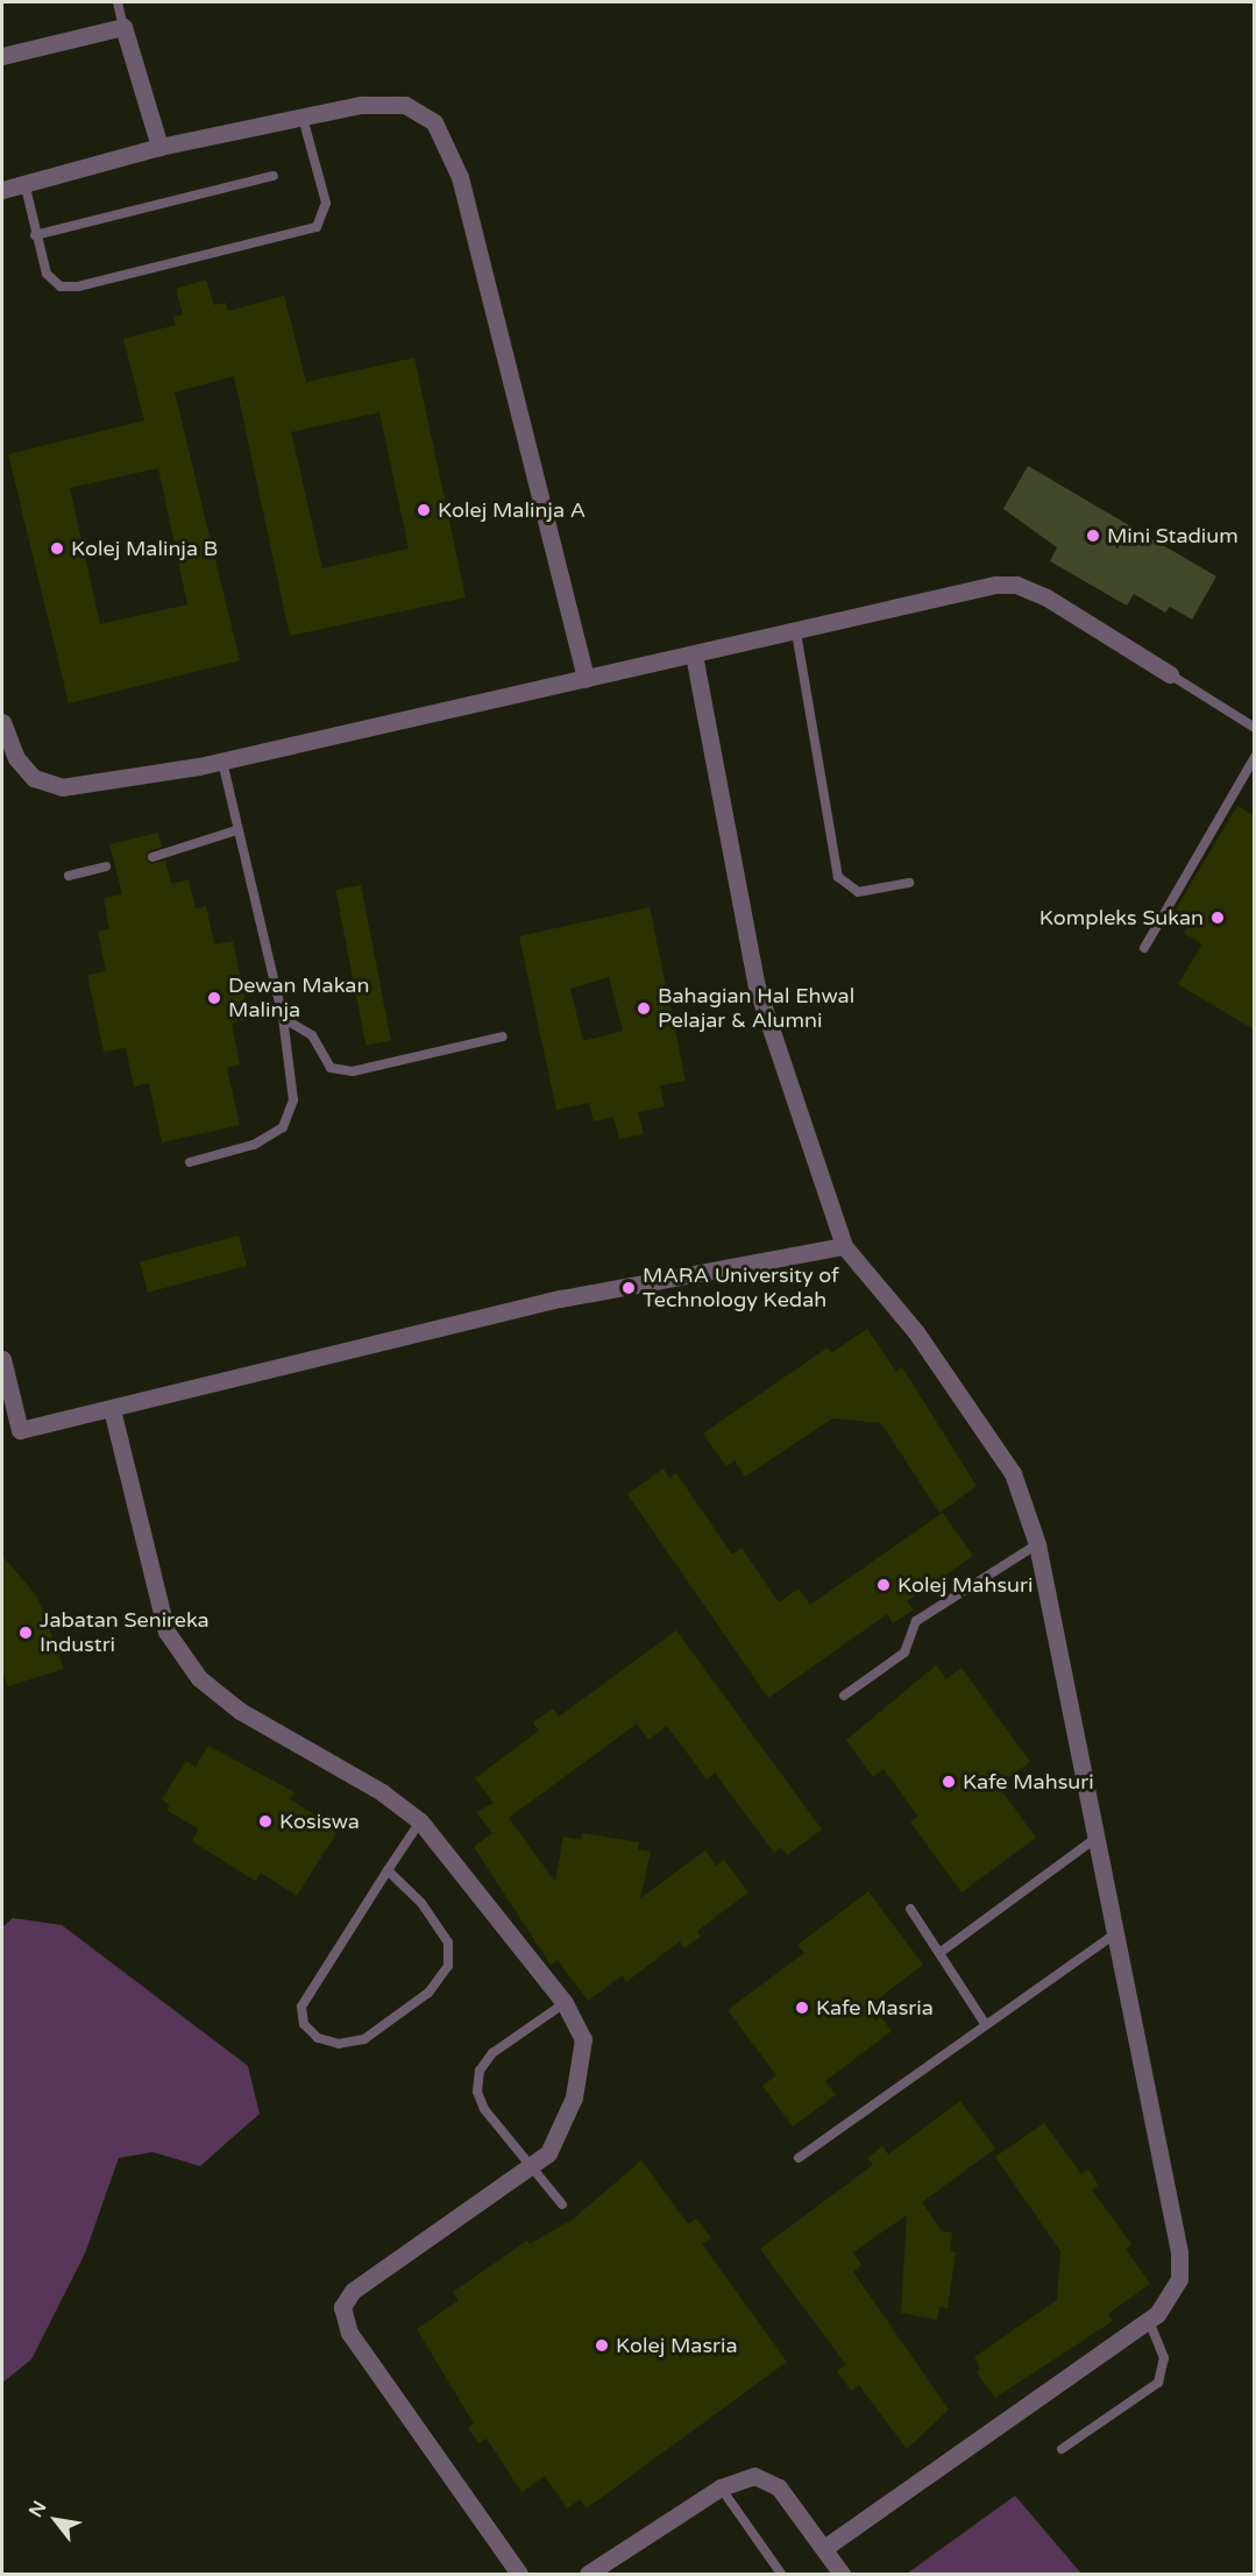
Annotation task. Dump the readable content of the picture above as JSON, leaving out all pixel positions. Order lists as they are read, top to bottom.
{
  "places": [
    "Kolej Malinja A",
    "Mini Stadium",
    "Kolej Malinja B",
    "Kompleks Sukan",
    "Dewan Makan Malinja",
    "Bahagian Hal Ehwal Pelajar & Alumni",
    "MARA University of Technology Kedah",
    "Kolej Mahsuri",
    "Jabatan Senireka Industri",
    "Kafe Mahsuri",
    "Kosiswa",
    "Kafe Masria",
    "Kolej Masria"
  ],
  "north": "top left"
}
